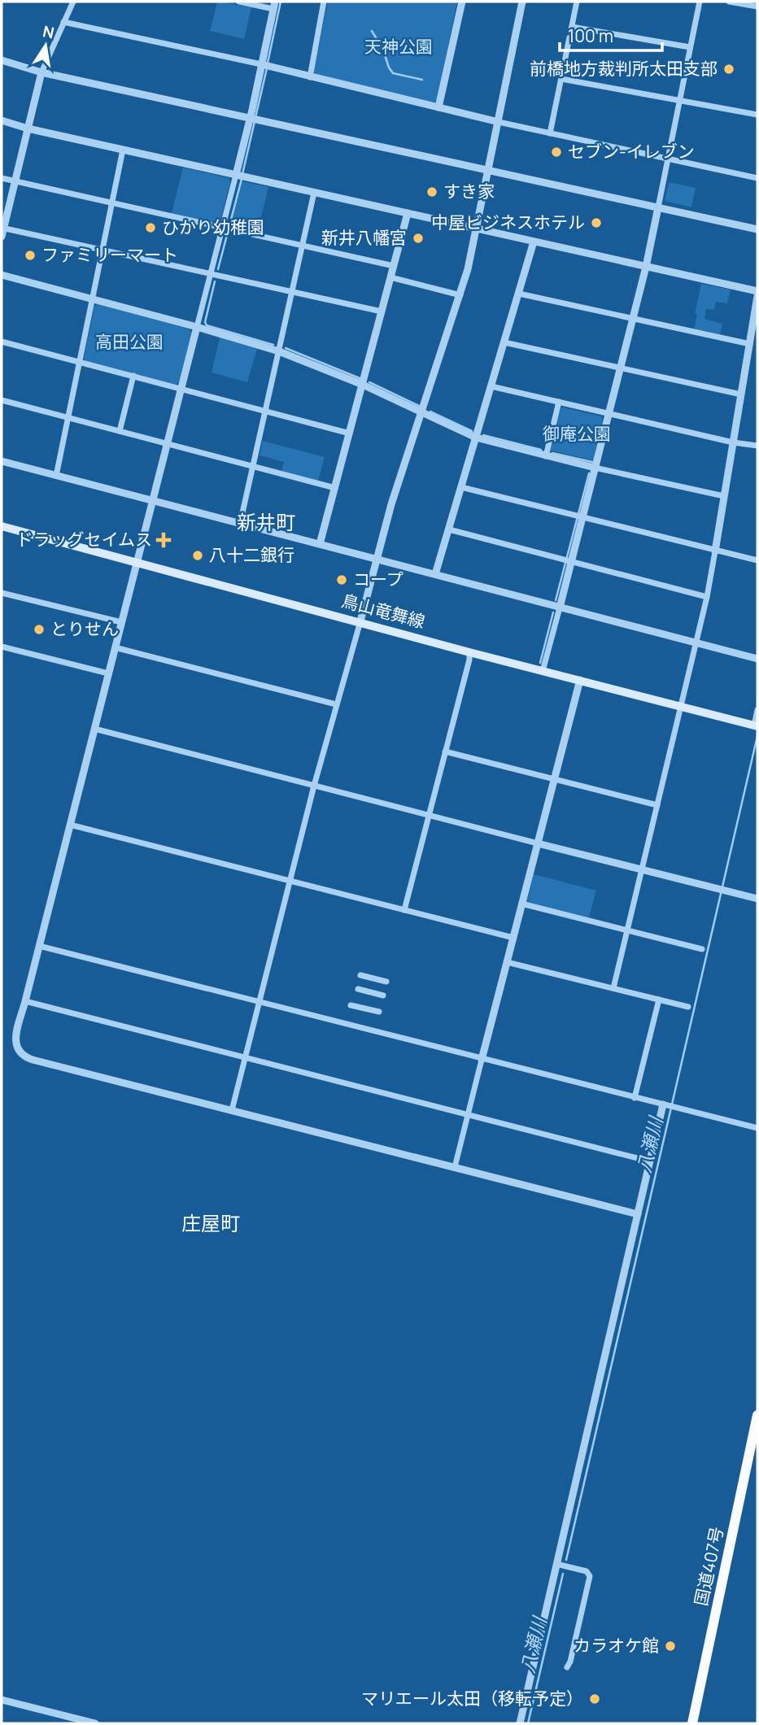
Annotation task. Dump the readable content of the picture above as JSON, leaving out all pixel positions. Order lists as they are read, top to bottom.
{
  "streets": {
    "highway": ["国道407号"],
    "main road": ["鳥山竜舞線"]
  },
  "districts": ["新井町", "庄屋町"],
  "water": ["八瀬川"],
  "parks": ["天神公園", "高田公園", "御庵公園"],
  "places": {
    "other": [
      "前橋地方裁判所太田支部",
      "セブン-イレブン",
      "すき家",
      "中屋ビジネスホテル",
      "ひかり幼稚園",
      "新井八幡宮",
      "ファミリーマート",
      "八十二銀行",
      "コープ",
      "とりせん",
      "カラオケ館",
      "マリエール太田（移転予定）"
    ],
    "health": ["ドラッグセイムス"]
  },
  "scale_bar": "100 m",
  "north": "top"
}
